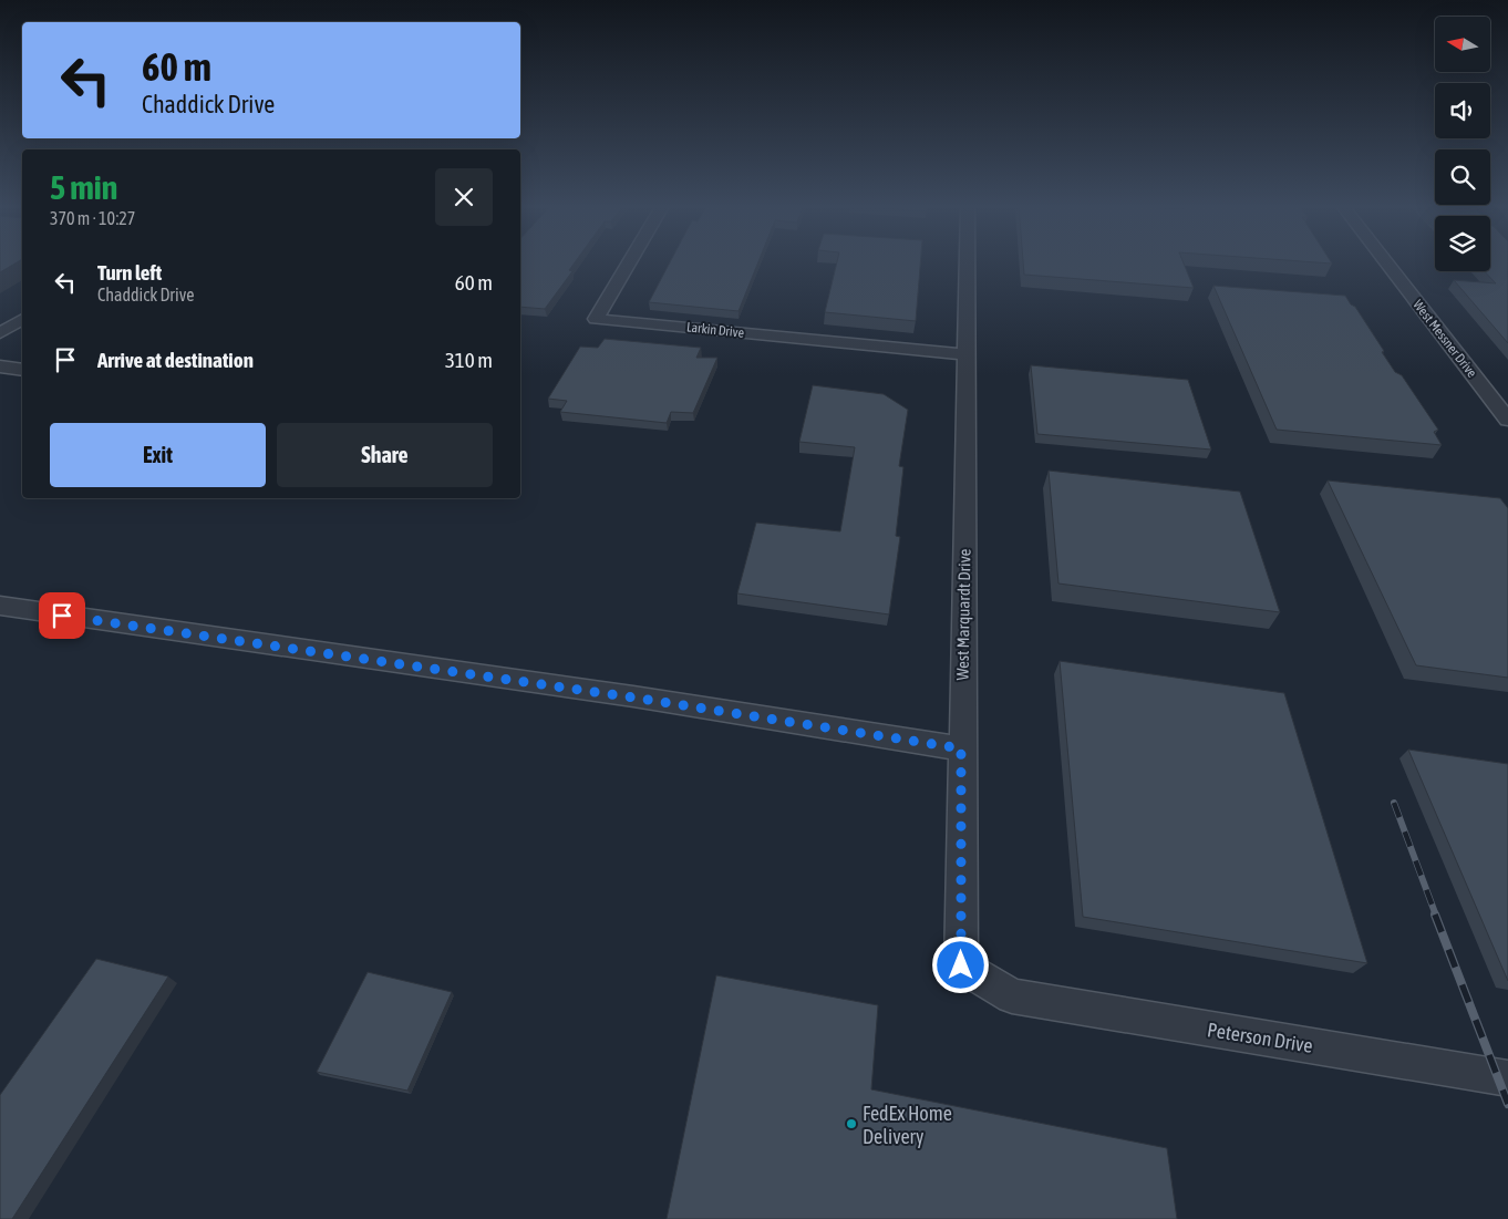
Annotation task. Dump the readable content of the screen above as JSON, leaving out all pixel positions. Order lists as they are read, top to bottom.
{
  "streets": {
    "street": [
      "Larkin Drive",
      "West Messner Drive",
      "West Marquardt Drive",
      "Peterson Drive"
    ]
  },
  "crossings": [
    ["Larkin Drive", "West Marquardt Drive"],
    ["West Marquardt Drive", "Peterson Drive"]
  ],
  "places": ["FedEx Home Delivery"],
  "north": "left",
  "page": {
    "turn": ["60 m", "Chaddick Drive"],
    "heading": ["5 min", "370 m · 10:27"],
    "list": [
      {
        "name": "Turn left",
        "note": "Chaddick Drive",
        "value": "60 m"
      },
      {
        "name": "Arrive at destination",
        "value": "310 m"
      }
    ],
    "buttons": ["Exit", "Share"]
  }
}
